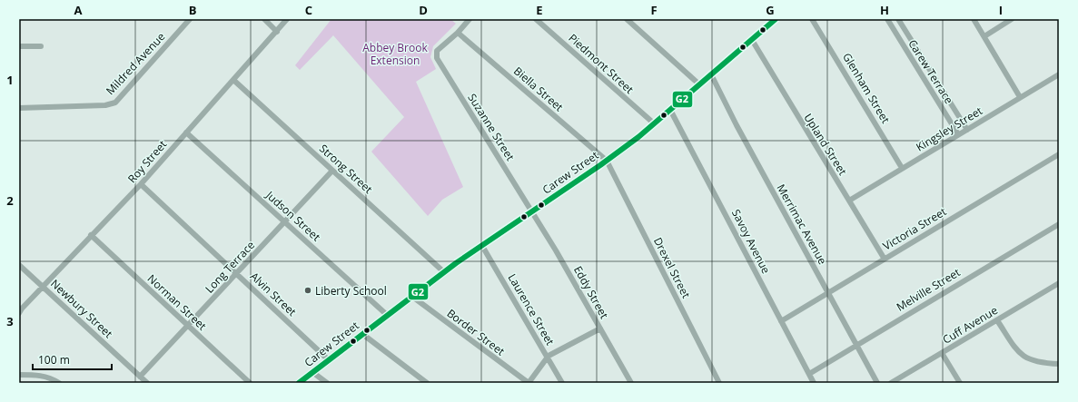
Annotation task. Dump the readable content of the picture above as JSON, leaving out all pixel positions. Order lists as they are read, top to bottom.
{
  "streets": {
    "main road": ["Carew Street"],
    "street": [
      "Mildred Avenue",
      "Piedmont Street",
      "Carew Terrace",
      "Glenham Street",
      "Biella Street",
      "Suzanne Street",
      "Kingsley Street",
      "Upland Street",
      "Roy Street",
      "Strong Street",
      "Judson Street",
      "Merrimac Avenue",
      "Victoria Street",
      "Savoy Avenue",
      "Long Terrace",
      "Drexel Street",
      "Melville Street",
      "Eddy Street",
      "Alvin Street",
      "Norman Street",
      "Newbury Street",
      "Laurence Street",
      "Cuff Avenue",
      "Border Street"
    ]
  },
  "crossings": [
    ["Piedmont Street", "Carew Street"],
    ["Carew Terrace", "Kingsley Street"],
    ["Glenham Street", "Kingsley Street"],
    ["Biella Street", "Suzanne Street"],
    ["Biella Street", "Carew Street"],
    ["Biella Street", "Drexel Street"],
    ["Suzanne Street", "Carew Street"],
    ["Suzanne Street", "Eddy Street"],
    ["Kingsley Street", "Upland Street"],
    ["Upland Street", "Carew Street"],
    ["Upland Street", "Victoria Street"],
    ["Roy Street", "Strong Street"],
    ["Roy Street", "Judson Street"],
    ["Roy Street", "Alvin Street"],
    ["Roy Street", "Norman Street"],
    ["Roy Street", "Newbury Street"],
    ["Strong Street", "Carew Street"],
    ["Strong Street", "Long Terrace"],
    ["Carew Street", "Judson Street"],
    ["Carew Street", "Merrimac Avenue"],
    ["Carew Street", "Savoy Avenue"],
    ["Carew Street", "Drexel Street"],
    ["Carew Street", "Eddy Street"],
    ["Carew Street", "Alvin Street"],
    ["Carew Street", "Laurence Street"],
    ["Carew Street", "Border Street"],
    ["Judson Street", "Long Terrace"],
    ["Merrimac Avenue", "Victoria Street"],
    ["Merrimac Avenue", "Melville Street"],
    ["Victoria Street", "Savoy Avenue"],
    ["Savoy Avenue", "Melville Street"],
    ["Long Terrace", "Alvin Street"],
    ["Long Terrace", "Norman Street"],
    ["Long Terrace", "Newbury Street"]
  ],
  "parks": ["Abbey Brook Extension"],
  "places": ["Liberty School"],
  "lines": ["transit line G2"],
  "scale_bar": "100 m",
  "grid": {
    "columns": [
      "A",
      "B",
      "C",
      "D",
      "E",
      "F",
      "G",
      "H",
      "I"
    ],
    "rows": ["1", "2", "3"]
  }
}
